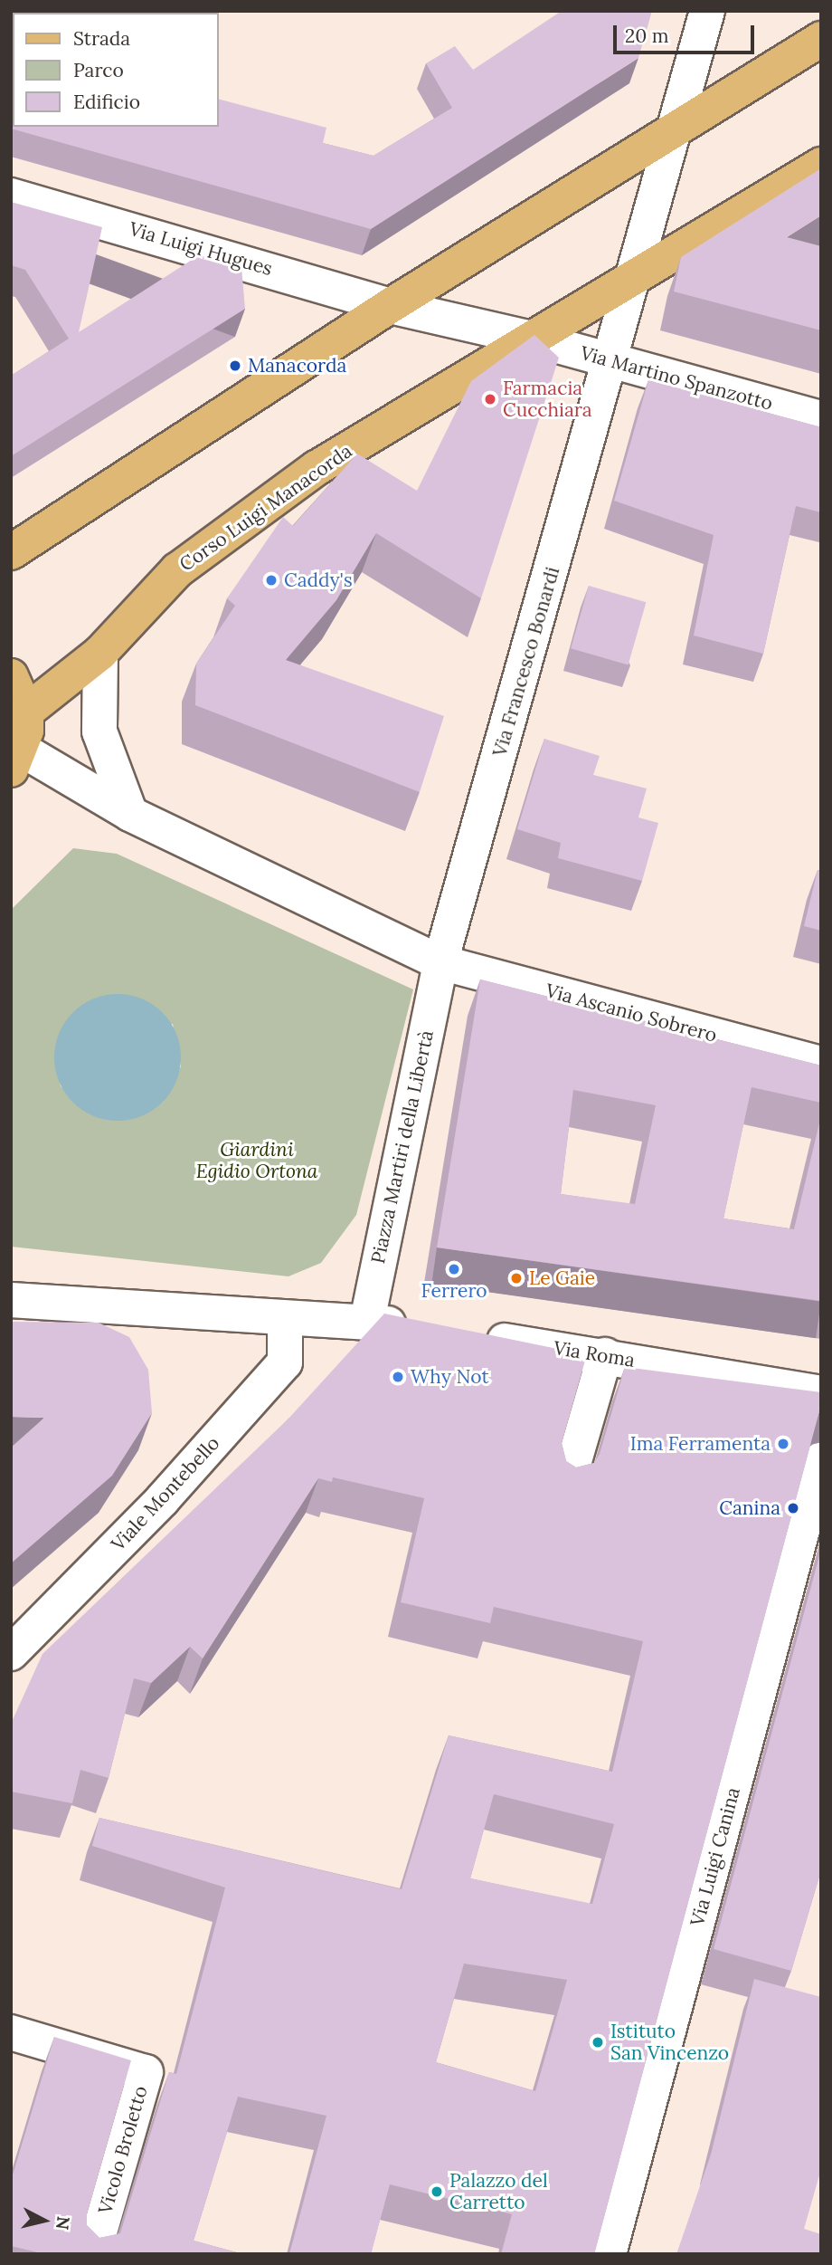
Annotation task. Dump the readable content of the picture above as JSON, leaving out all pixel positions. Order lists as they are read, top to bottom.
{
  "streets": {
    "main road": ["Corso Luigi Manacorda"],
    "street": [
      "Via Luigi Hugues",
      "Via Martino Spanzotto",
      "Via Francesco Bonardi",
      "Via Ascanio Sobrero",
      "Piazza Martiri della Libertà",
      "Via Roma",
      "Viale Montebello",
      "Via Luigi Canina",
      "Vicolo Broletto"
    ]
  },
  "crossings": [
    ["Via Martino Spanzotto", "Corso Luigi Manacorda"],
    ["Via Martino Spanzotto", "Via Francesco Bonardi"],
    ["Corso Luigi Manacorda", "Via Francesco Bonardi"],
    ["Via Francesco Bonardi", "Via Ascanio Sobrero"],
    ["Via Francesco Bonardi", "Piazza Martiri della Libertà"],
    ["Via Ascanio Sobrero", "Piazza Martiri della Libertà"]
  ],
  "parks": ["Giardini Egidio Ortona"],
  "places": [
    "Manacorda",
    "Farmacia Cucchiara",
    "Caddy's",
    "Ferrero",
    "Le Gaie",
    "Why Not",
    "Ima Ferramenta",
    "Canina",
    "Istituto San Vincenzo",
    "Palazzo del Carretto"
  ],
  "legend": ["Strada", "Parco", "Edificio"],
  "scale_bar": "20 m",
  "north": "right"
}
